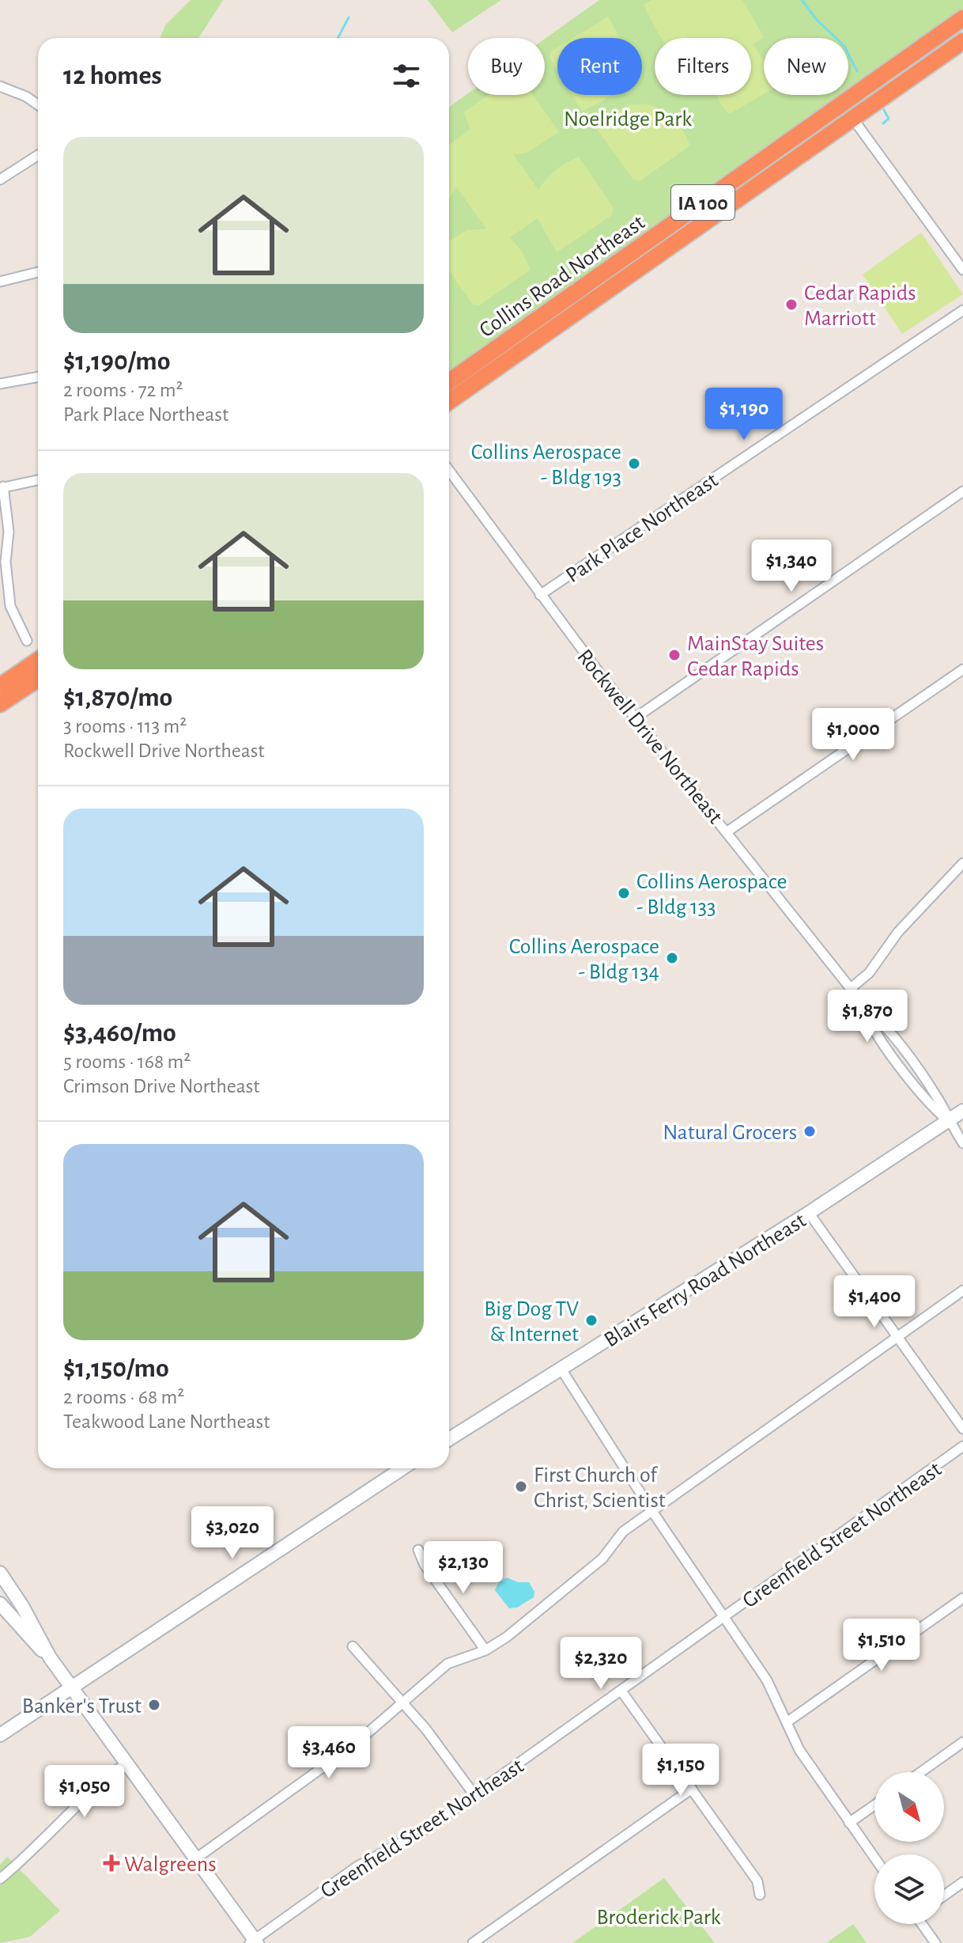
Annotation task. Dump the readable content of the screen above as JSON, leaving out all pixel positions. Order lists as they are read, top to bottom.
{
  "streets": {
    "highway": ["IA 100", "Collins Road Northeast"],
    "main road": ["Blairs Ferry Road Northeast"],
    "street": ["Park Place Northeast", "Rockwell Drive Northeast", "Greenfield Street Northeast"]
  },
  "crossings": [
    ["Park Place Northeast", "Rockwell Drive Northeast"],
    ["Rockwell Drive Northeast", "Blairs Ferry Road Northeast"]
  ],
  "parks": ["Noelridge Park", "Broderick Park"],
  "places": {
    "other": [
      "Cedar Rapids Marriott",
      "Collins Aerospace - Bldg 193",
      "MainStay Suites Cedar Rapids",
      "Collins Aerospace - Bldg 133",
      "Collins Aerospace - Bldg 134",
      "Natural Grocers",
      "Big Dog TV & Internet",
      "First Church of Christ, Scientist",
      "Banker's Trust"
    ],
    "health": ["Walgreens"]
  },
  "north": "bottom right",
  "page": {
    "chip": [
      "Buy",
      "Rent",
      "Filters",
      "New"
    ],
    "heading": "12 homes",
    "list": [
      {
        "name": "$1,190/mo",
        "note": "2 rooms · 72 m² · Park Place Northeast"
      },
      {
        "name": "$1,870/mo",
        "note": "3 rooms · 113 m² · Rockwell Drive Northeast"
      },
      {
        "name": "$3,460/mo",
        "note": "5 rooms · 168 m² · Crimson Drive Northeast"
      },
      {
        "name": "$1,150/mo",
        "note": "2 rooms · 68 m² · Teakwood Lane Northeast"
      }
    ],
    "price": [
      "$1,190",
      "$1,340",
      "$1,000",
      "$1,870",
      "$1,400",
      "$3,020",
      "$2,130",
      "$1,510",
      "$2,320",
      "$3,460",
      "$1,150",
      "$1,050"
    ]
  }
}
